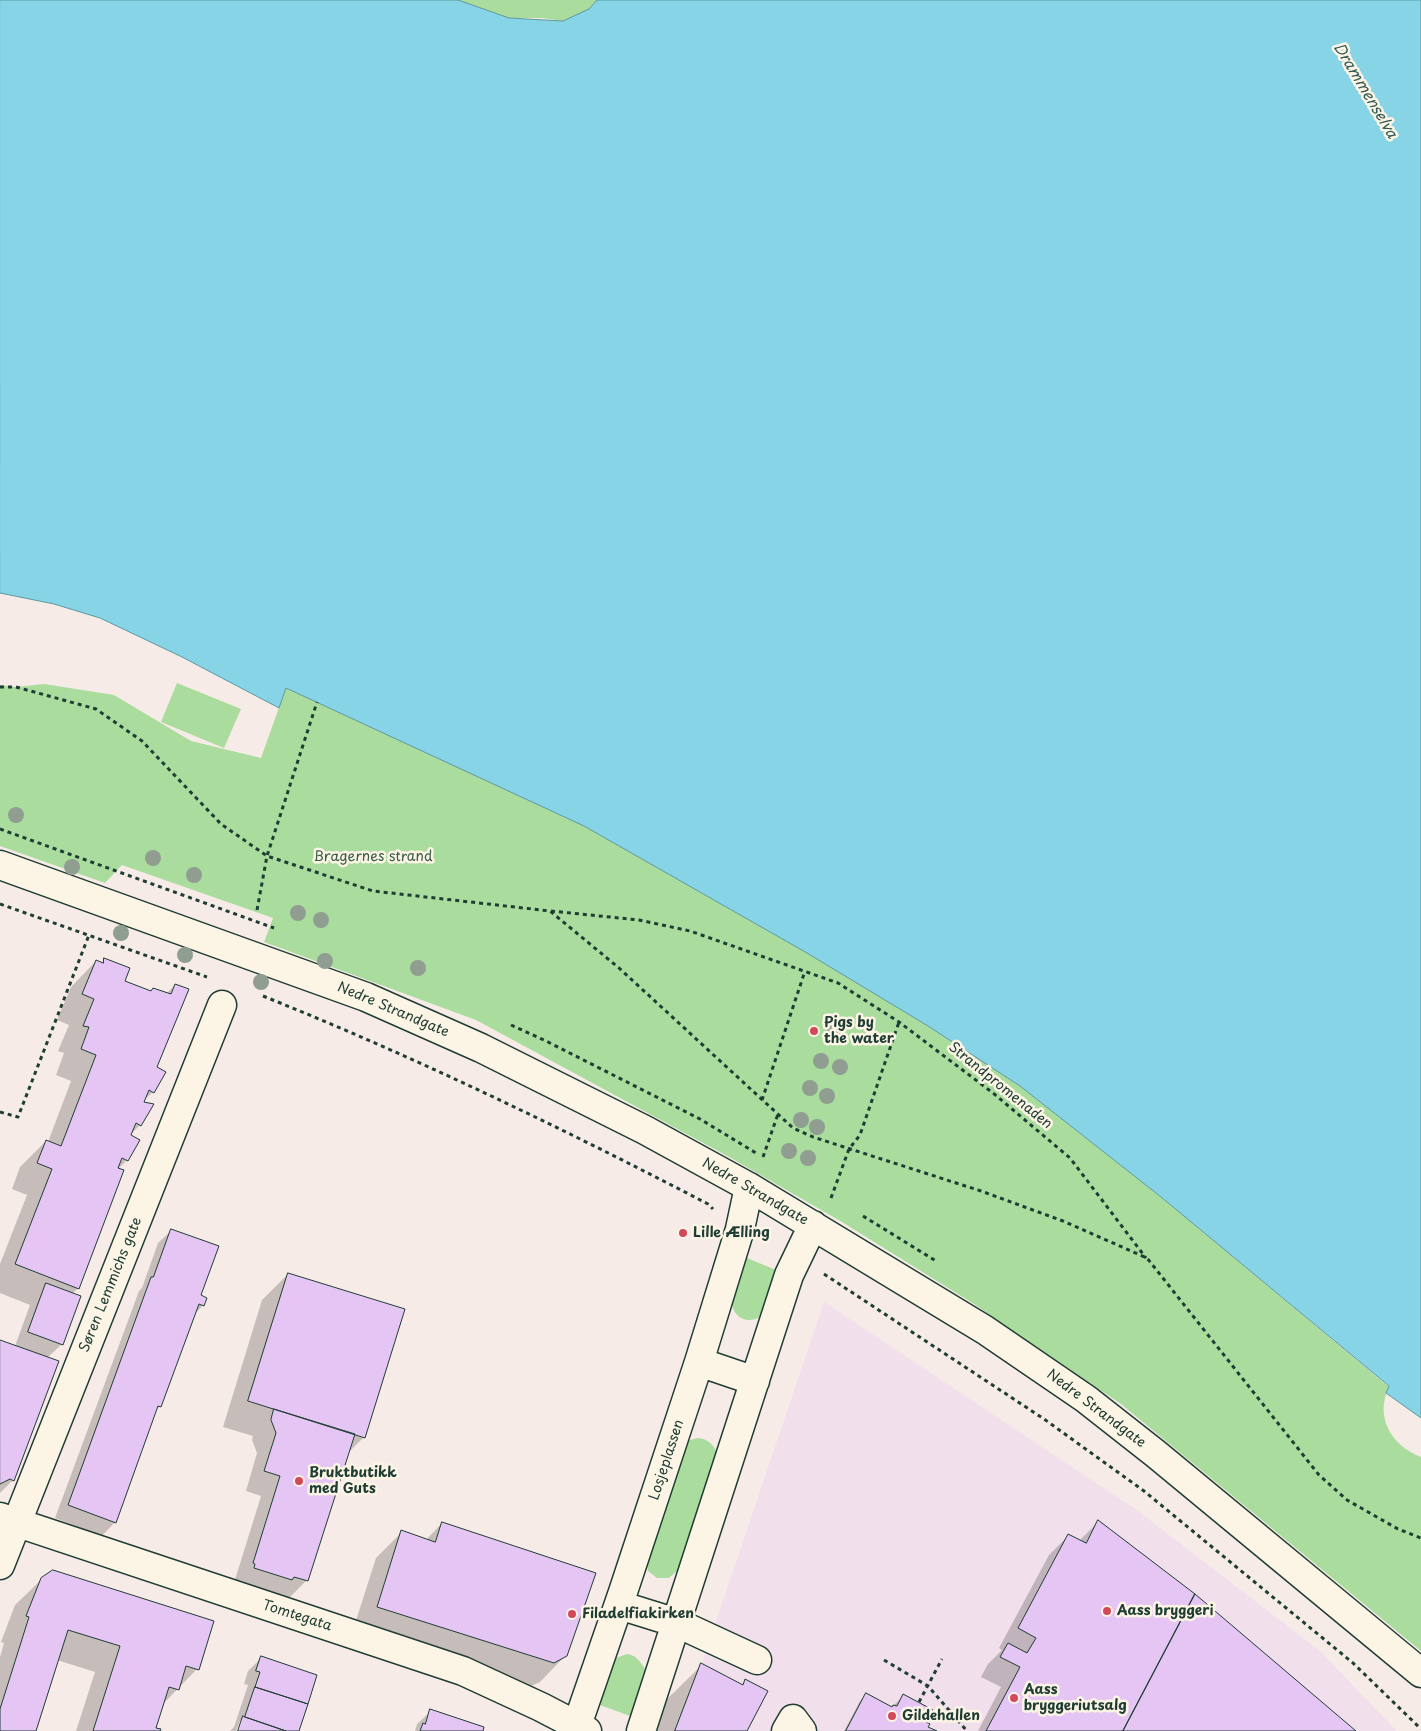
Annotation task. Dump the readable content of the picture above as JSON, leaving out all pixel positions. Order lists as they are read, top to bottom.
{
  "streets": {
    "street": [
      "Nedre Strandgate",
      "Søren Lemmichs gate",
      "Losjeplassen",
      "Tomtegata"
    ],
    "path": ["Strandpromenaden"]
  },
  "crossings": [
    ["Nedre Strandgate", "Losjeplassen"],
    ["Søren Lemmichs gate", "Tomtegata"],
    ["Losjeplassen", "Tomtegata"]
  ],
  "water": ["Drammenselva"],
  "parks": ["Bragernes strand"],
  "places": [
    "Pigs by the water",
    "Lille Ælling",
    "Bruktbutikk med Guts",
    "Aass bryggeri",
    "Filadelfiakirken",
    "Aass bryggeriutsalg",
    "Gildehallen"
  ]
}
